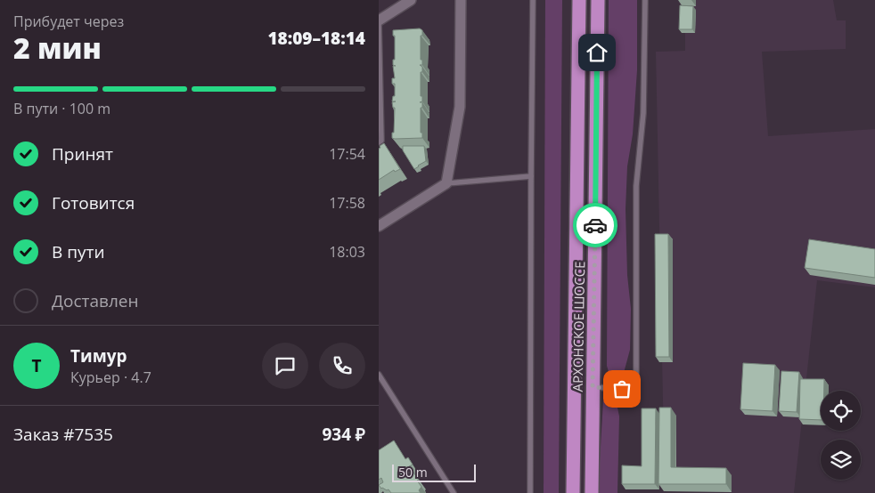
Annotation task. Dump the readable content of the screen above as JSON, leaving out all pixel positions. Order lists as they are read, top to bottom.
{
  "streets": {
    "highway": ["АРХОНСКОЕ ШОССЕ"]
  },
  "scale_bar": "50 m",
  "page": {
    "heading": ["2 мин", "Прибудет через", "18:09–18:14"],
    "panel": [
      "Тимур",
      "Курьер · 4.7",
      "Заказ #7535",
      "934 ₽"
    ],
    "bar": "В пути · 100 m",
    "list": [
      ["Принят", "17:54"],
      ["Готовится", "17:58"],
      ["В пути", "18:03"],
      "Доставлен"
    ],
    "round": "Т",
    "scale": "50 m"
  }
}
